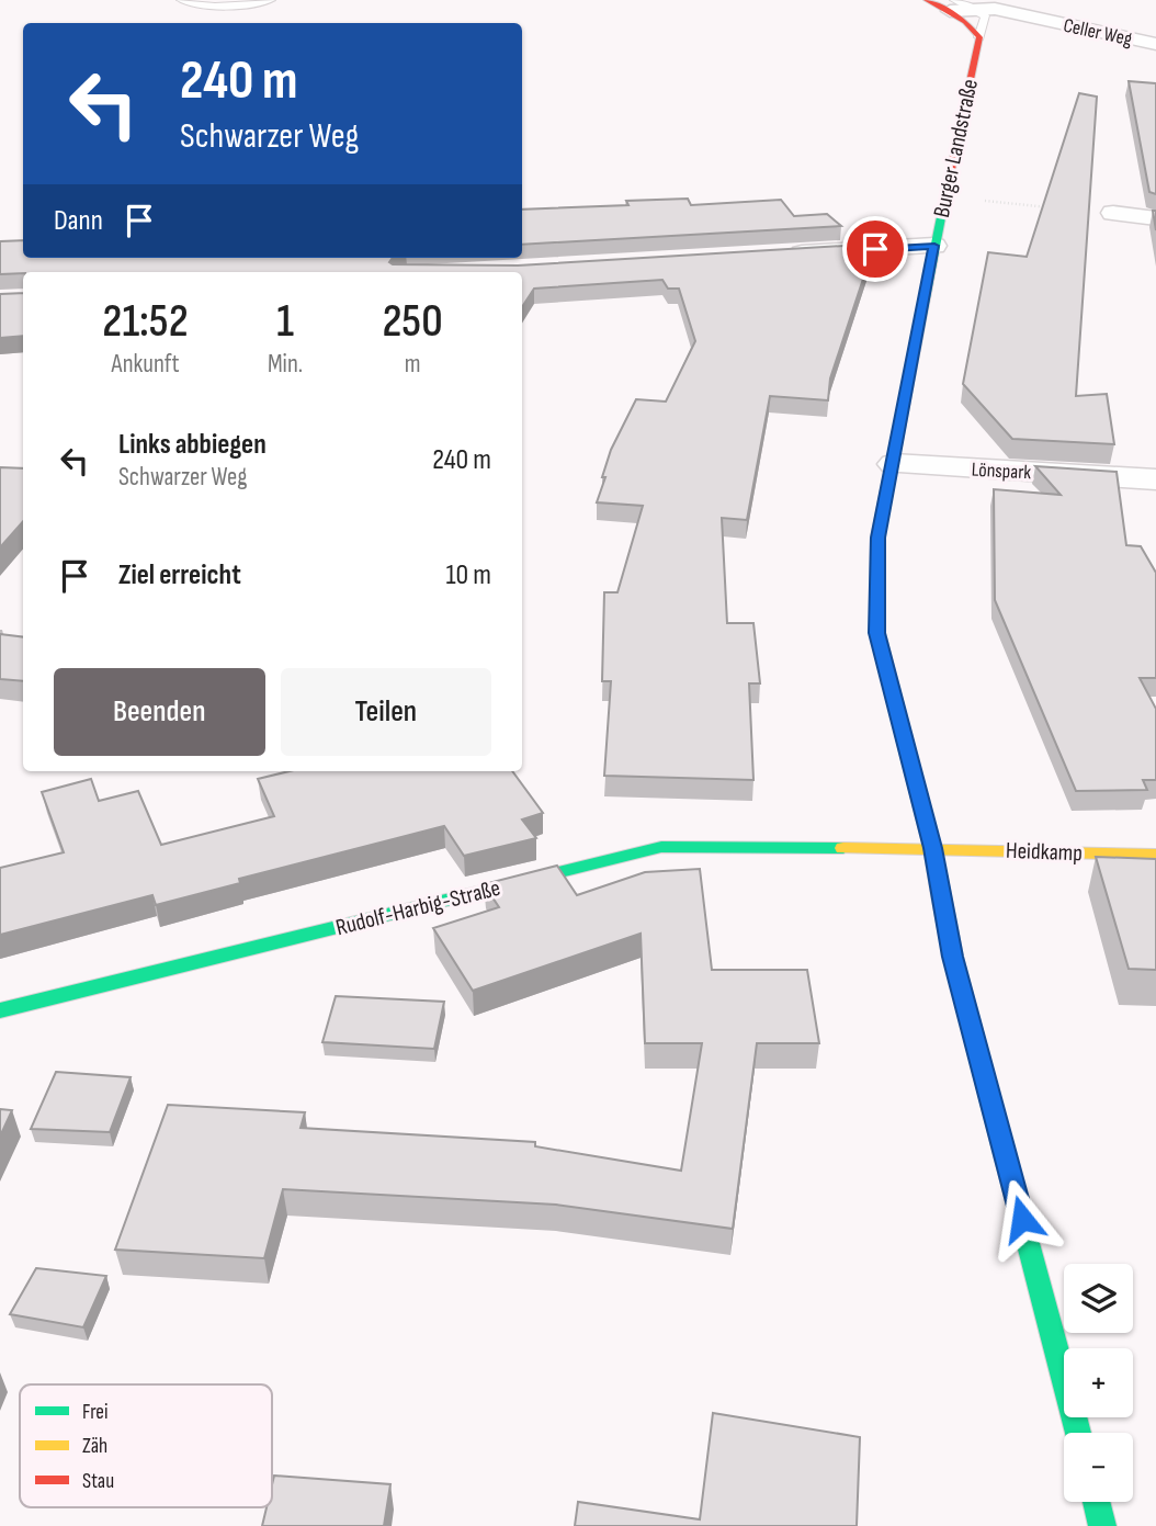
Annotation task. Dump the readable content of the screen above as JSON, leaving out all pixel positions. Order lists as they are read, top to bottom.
{
  "streets": {
    "street": [
      "Celler Weg",
      "Burger Landstraße",
      "Lönspark",
      "Heidkamp",
      "Rudolf-Harbig-Straße"
    ]
  },
  "crossings": [
    ["Burger Landstraße", "Lönspark"],
    ["Burger Landstraße", "Heidkamp"],
    ["Burger Landstraße", "Rudolf-Harbig-Straße"],
    ["Heidkamp", "Rudolf-Harbig-Straße"]
  ],
  "legend": ["Frei", "Zäh", "Stau"],
  "page": {
    "turn": ["240 m", "Schwarzer Weg"],
    "then": "Dann",
    "eta": [
      "21:52",
      "Ankunft",
      "1",
      "Min.",
      "250",
      "m"
    ],
    "list": [
      {
        "name": "Links abbiegen",
        "note": "Schwarzer Weg",
        "value": "240 m"
      },
      {
        "name": "Ziel erreicht",
        "value": "10 m"
      }
    ],
    "buttons": ["Beenden", "Teilen"],
    "map_buttons": ["+", "−"]
  }
}
